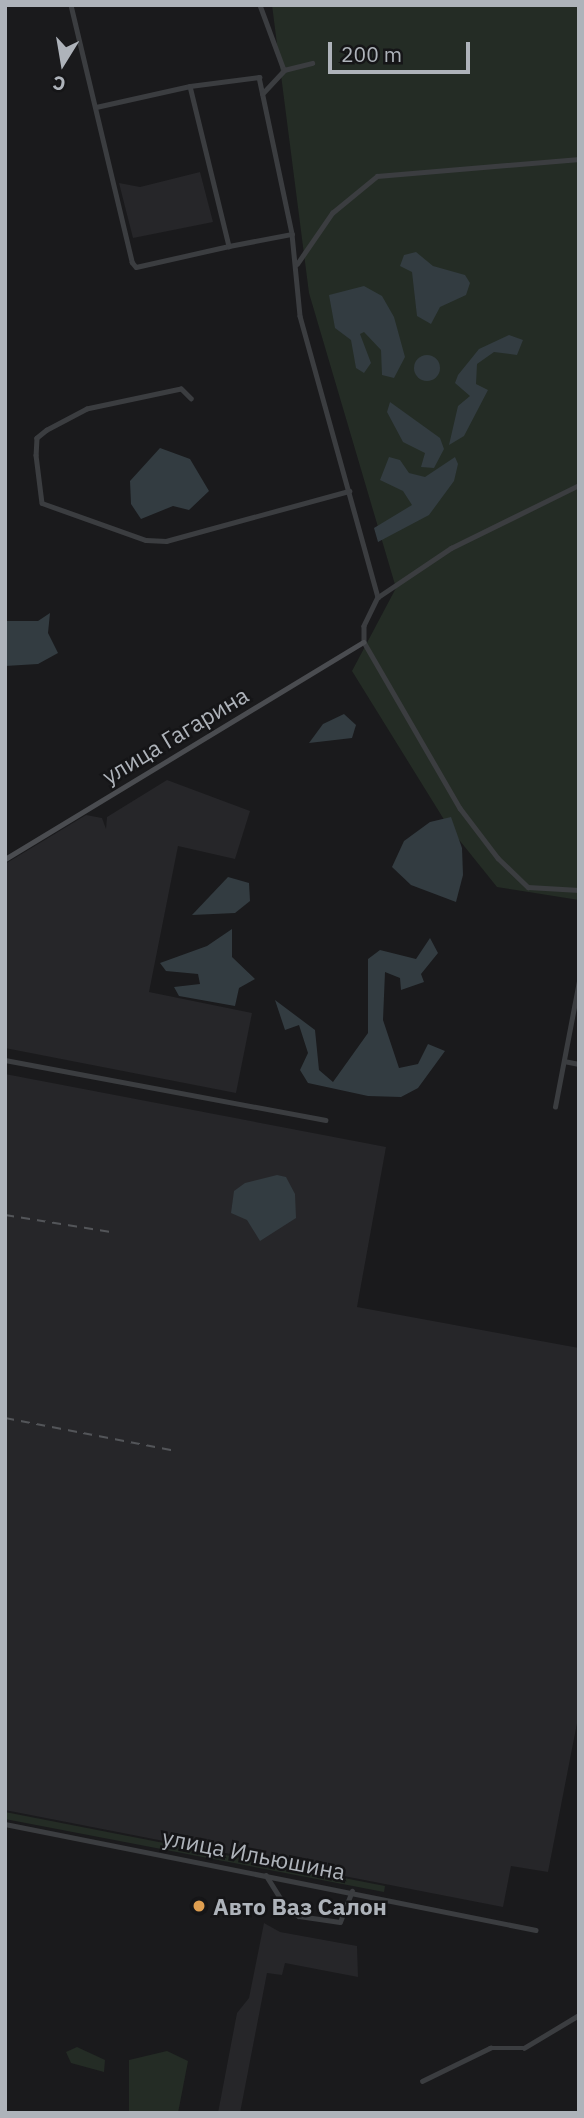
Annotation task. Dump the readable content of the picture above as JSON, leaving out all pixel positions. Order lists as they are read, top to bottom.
{
  "streets": {
    "street": ["улица Гагарина", "улица Ильюшина"]
  },
  "places": ["Авто Ваз Салон"],
  "scale_bar": "200 m",
  "north": "bottom"
}
